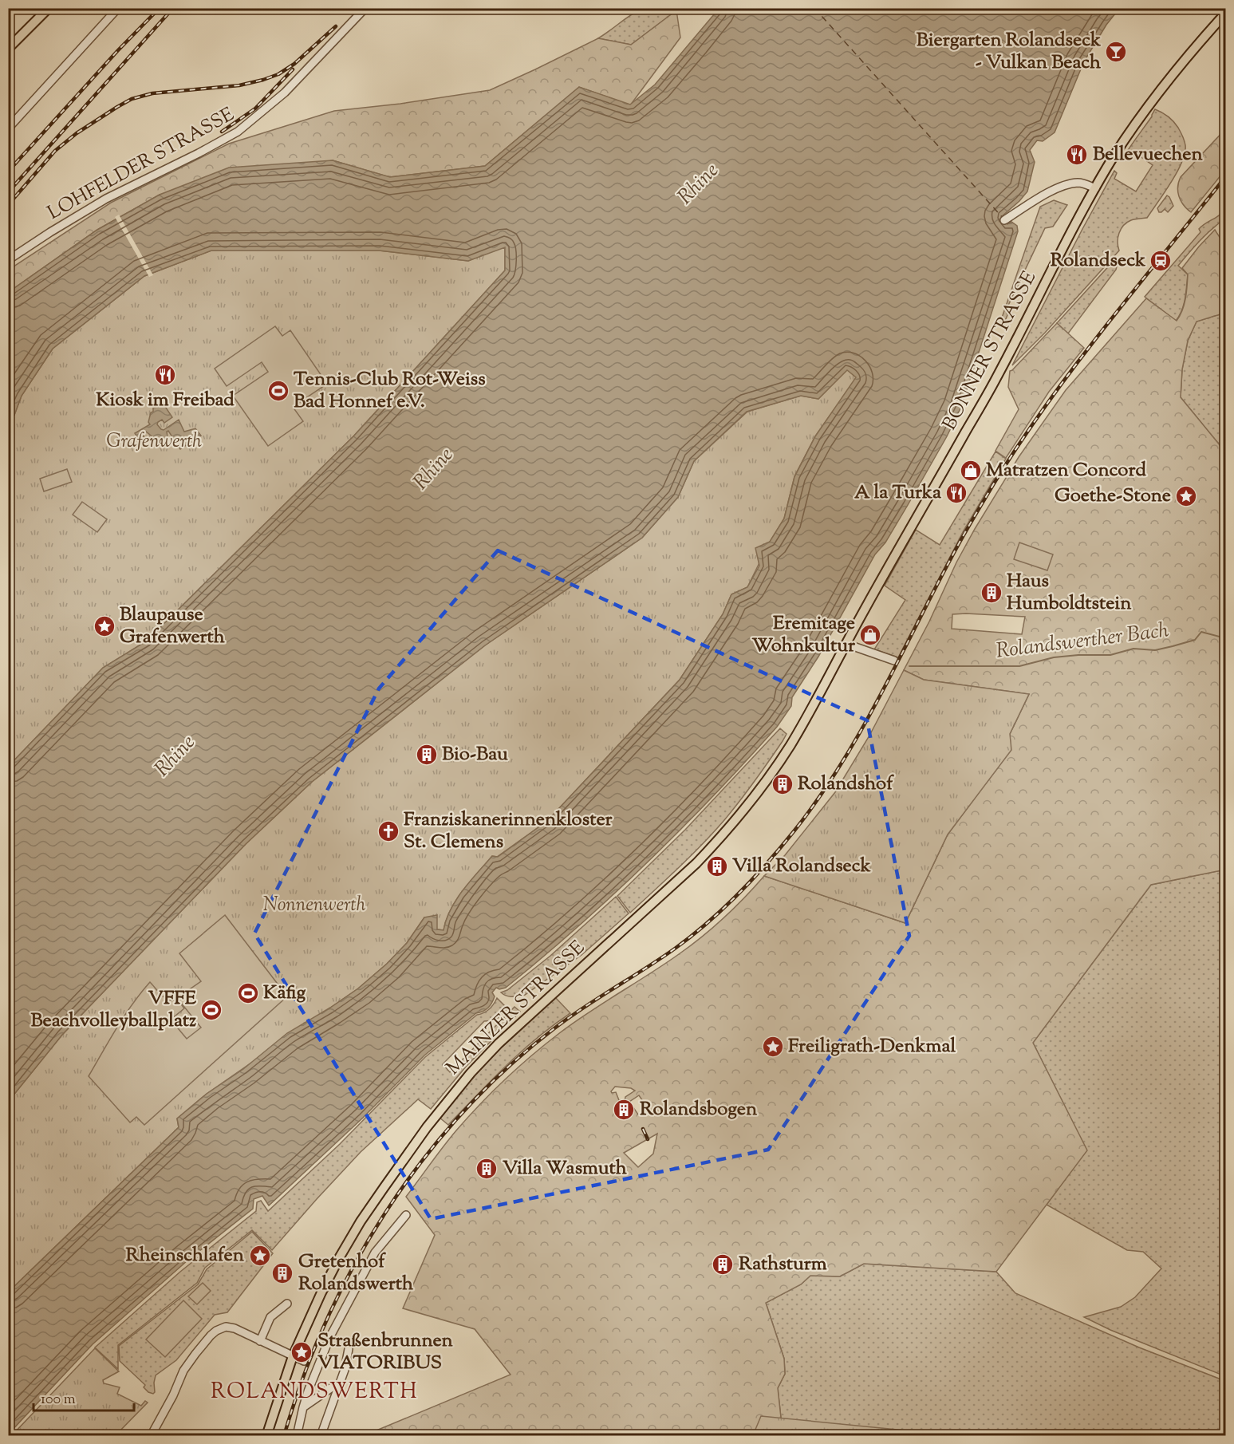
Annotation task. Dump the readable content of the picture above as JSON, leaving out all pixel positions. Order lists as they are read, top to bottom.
{
  "streets": {
    "main road": ["BONNER STRASSE", "MAINZER STRASSE"],
    "street": ["LOHFELDER STRASSE"]
  },
  "crossings": [
    ["BONNER STRASSE", "MAINZER STRASSE"]
  ],
  "districts": ["ROLANDSWERTH"],
  "water": ["Rhine", "Rolandswerther Bach"],
  "parks": ["Grafenwerth", "Nonnenwerth"],
  "places": {
    "bar": ["Biergarten Rolandseck - Vulkan Beach"],
    "restaurant": ["Bellevuechen", "Kiosk im Freibad", "A la Turka"],
    "station": ["Rolandseck"],
    "sports": ["Tennis-Club Rot-Weiss Bad Honnef e.V.", "Käfig", "VFFE Beachvolleyballplatz"],
    "shop": ["Matratzen Concord", "Eremitage Wohnkultur"],
    "place": [
      "Goethe-Stone",
      "Blaupause Grafenwerth",
      "Freiligrath-Denkmal",
      "Rheinschlafen",
      "Straßenbrunnen VIATORIBUS"
    ],
    "building": [
      "Haus Humboldtstein",
      "Bio-Bau",
      "Rolandshof",
      "Villa Rolandseck",
      "Rolandsbogen",
      "Villa Wasmuth",
      "Rathsturm",
      "Gretenhof Rolandswerth"
    ],
    "church": ["Franziskanerinnenkloster St. Clemens"]
  },
  "scale_bar": "100 m"
}
